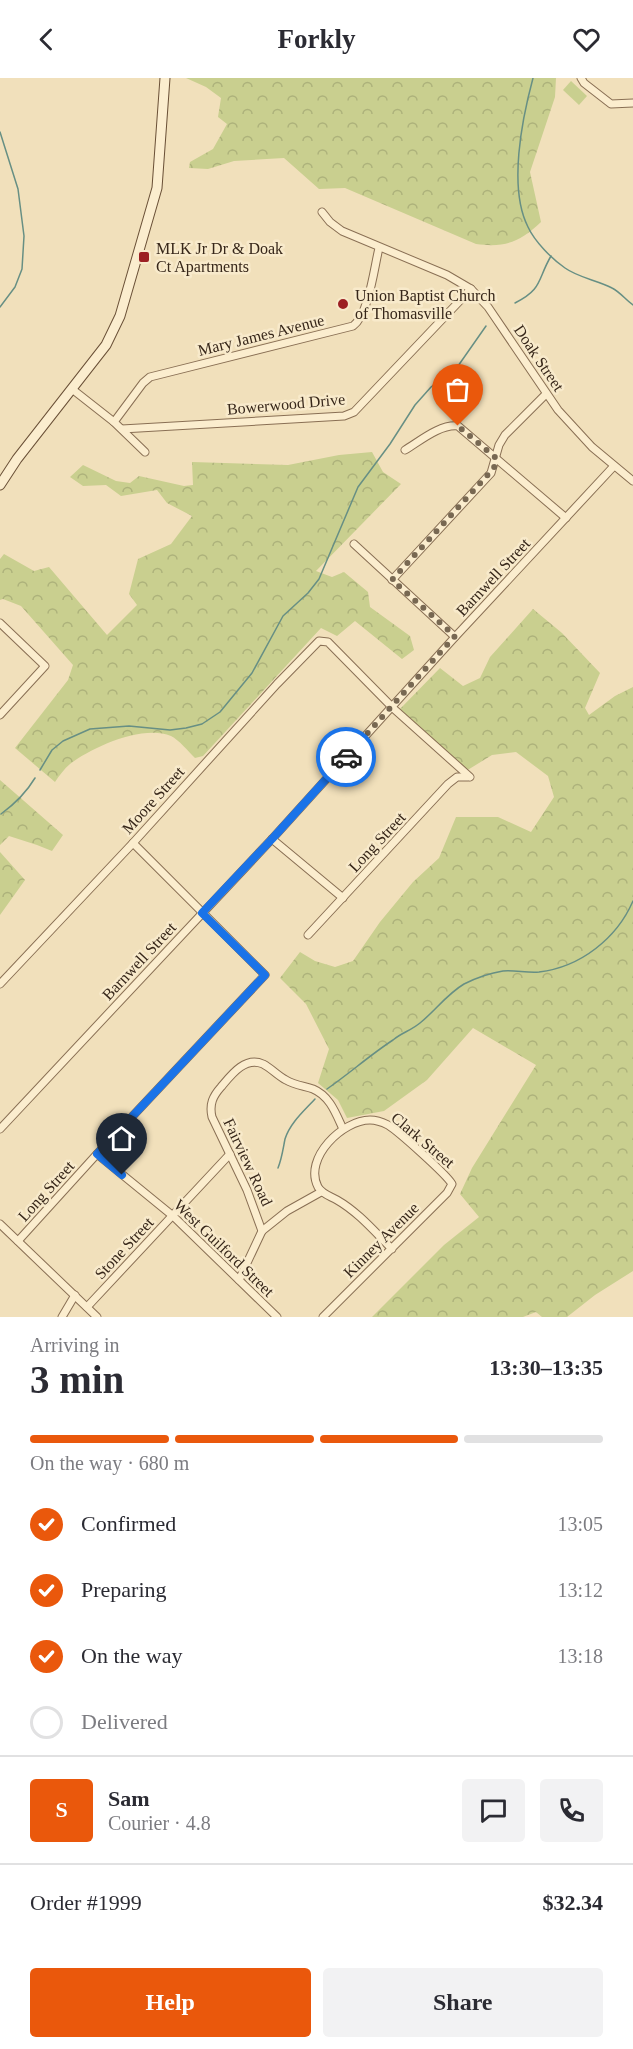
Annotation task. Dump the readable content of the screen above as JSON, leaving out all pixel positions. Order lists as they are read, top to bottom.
{
  "streets": {
    "street": [
      "Mary James Avenue",
      "Doak Street",
      "Bowerwood Drive",
      "Barnwell Street",
      "Moore Street",
      "Long Street",
      "Clark Street",
      "Fairview Road",
      "Kinney Avenue",
      "Stone Street",
      "West Guilford Street"
    ]
  },
  "crossings": [
    ["Mary James Avenue", "Doak Street"],
    ["Doak Street", "Bowerwood Drive"],
    ["Doak Street", "Barnwell Street"],
    ["Barnwell Street", "Moore Street"],
    ["Barnwell Street", "Long Street"],
    ["Moore Street", "Long Street"],
    ["Long Street", "West Guilford Street"],
    ["Clark Street", "Fairview Road"],
    ["Clark Street", "Kinney Avenue"],
    ["Fairview Road", "Stone Street"],
    ["Stone Street", "West Guilford Street"]
  ],
  "places": {
    "transit": ["MLK Jr Dr & Doak Ct Apartments"],
    "other": ["Union Baptist Church of Thomasville"]
  },
  "page": {
    "header": "Forkly",
    "heading": ["3 min", "Arriving in", "13:30–13:35"],
    "panel": [
      "Sam",
      "Courier · 4.8",
      "Order #1999",
      "$32.34"
    ],
    "bar": "On the way · 680 m",
    "list": [
      ["Confirmed", "13:05"],
      ["Preparing", "13:12"],
      ["On the way", "13:18"],
      "Delivered"
    ],
    "round": "S",
    "buttons": ["Help", "Share"]
  }
}
